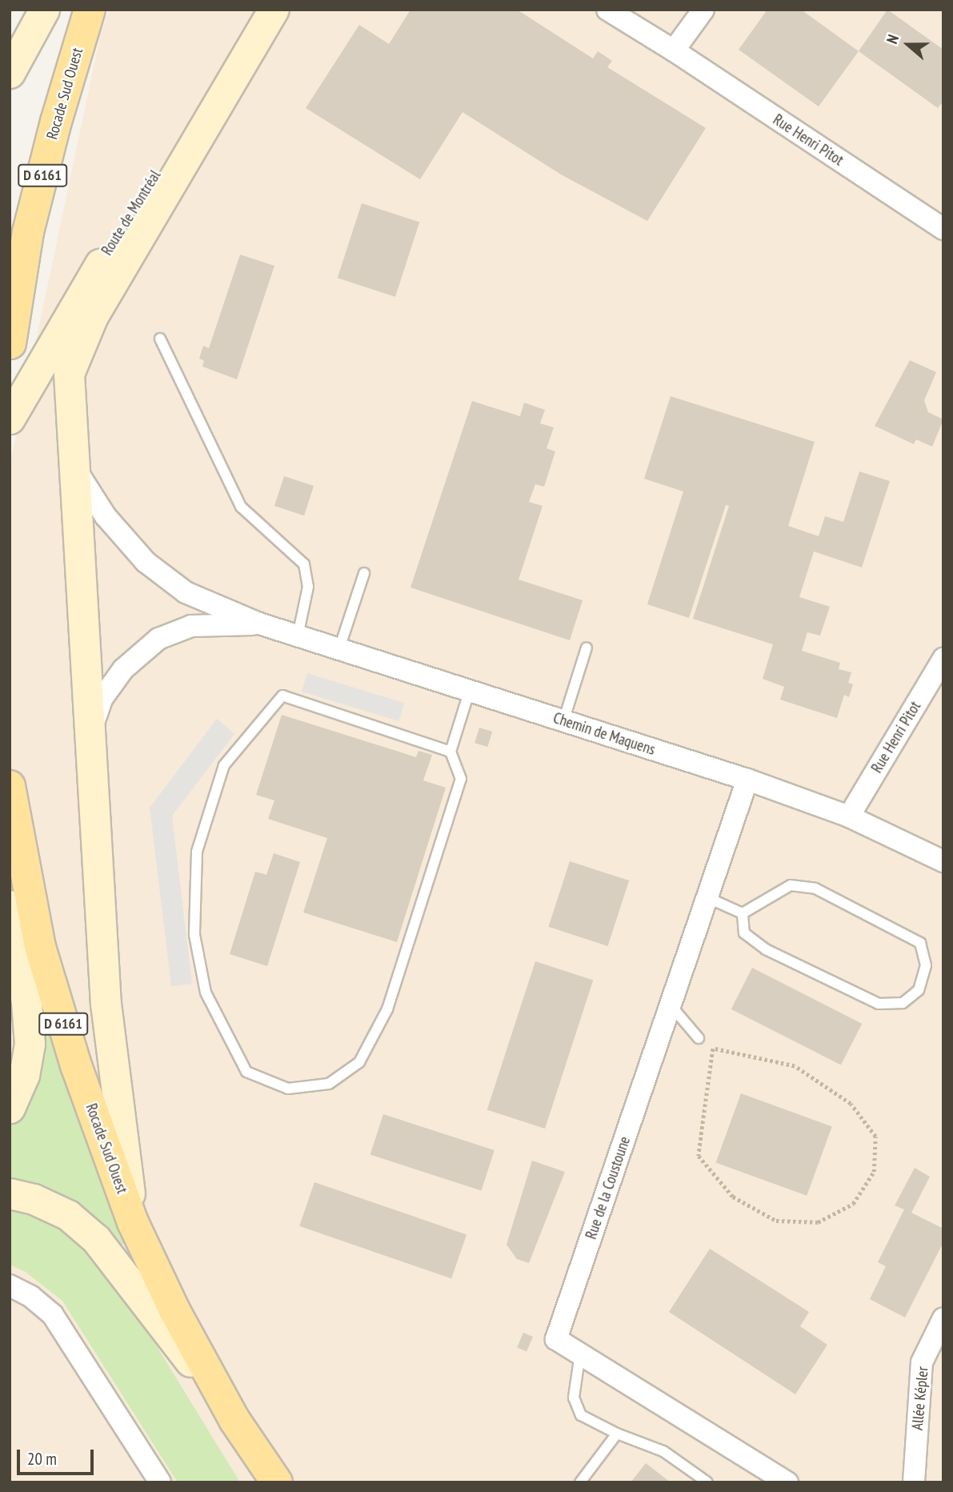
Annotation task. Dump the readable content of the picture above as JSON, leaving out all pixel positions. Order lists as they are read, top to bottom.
{
  "streets": {
    "main road": ["Rocade Sud Ouest", "D 6161", "Route de Montréal"],
    "street": [
      "Rue Henri Pitot",
      "Chemin de Maquens",
      "Rue de la Coustoune",
      "Allée Képler"
    ]
  },
  "crossings": [
    ["Rue Henri Pitot", "Chemin de Maquens"],
    ["Chemin de Maquens", "Rue de la Coustoune"]
  ],
  "scale_bar": "20 m",
  "north": "left"
}
